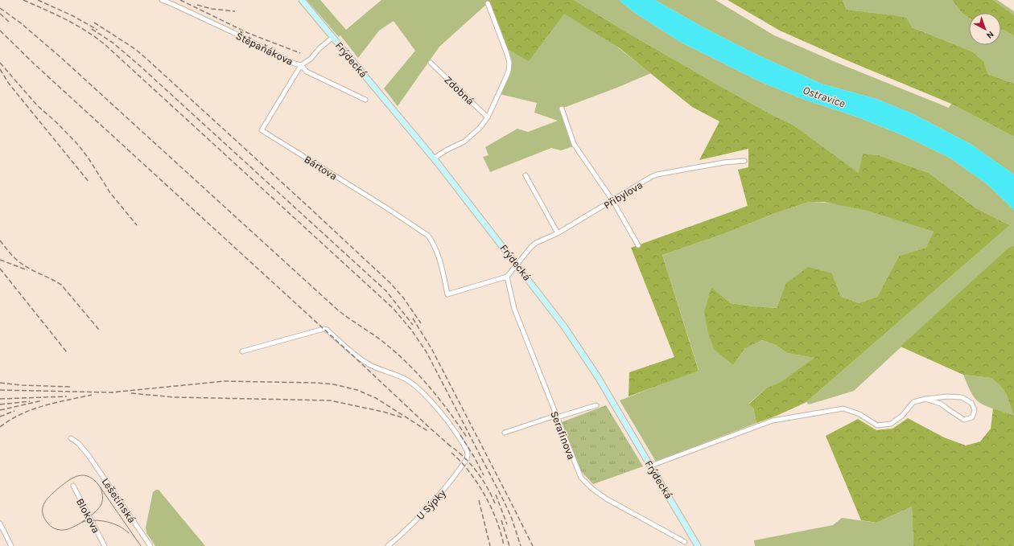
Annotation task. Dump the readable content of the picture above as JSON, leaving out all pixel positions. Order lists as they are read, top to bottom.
{
  "streets": {
    "main road": ["Frýdecká"],
    "street": [
      "Štěpaňákova",
      "Zdobná",
      "Bártova",
      "Přibylova",
      "Serafinova",
      "Lešetínská",
      "U Sýpky",
      "Blokova"
    ]
  },
  "crossings": [
    ["Štěpaňákova", "Bártova"],
    ["Frýdecká", "Bártova"],
    ["Frýdecká", "Přibylova"],
    ["Bártova", "Přibylova"],
    ["Bártova", "Serafinova"],
    ["Přibylova", "Serafinova"]
  ],
  "water": ["Ostravice"],
  "north": "bottom right"
}
